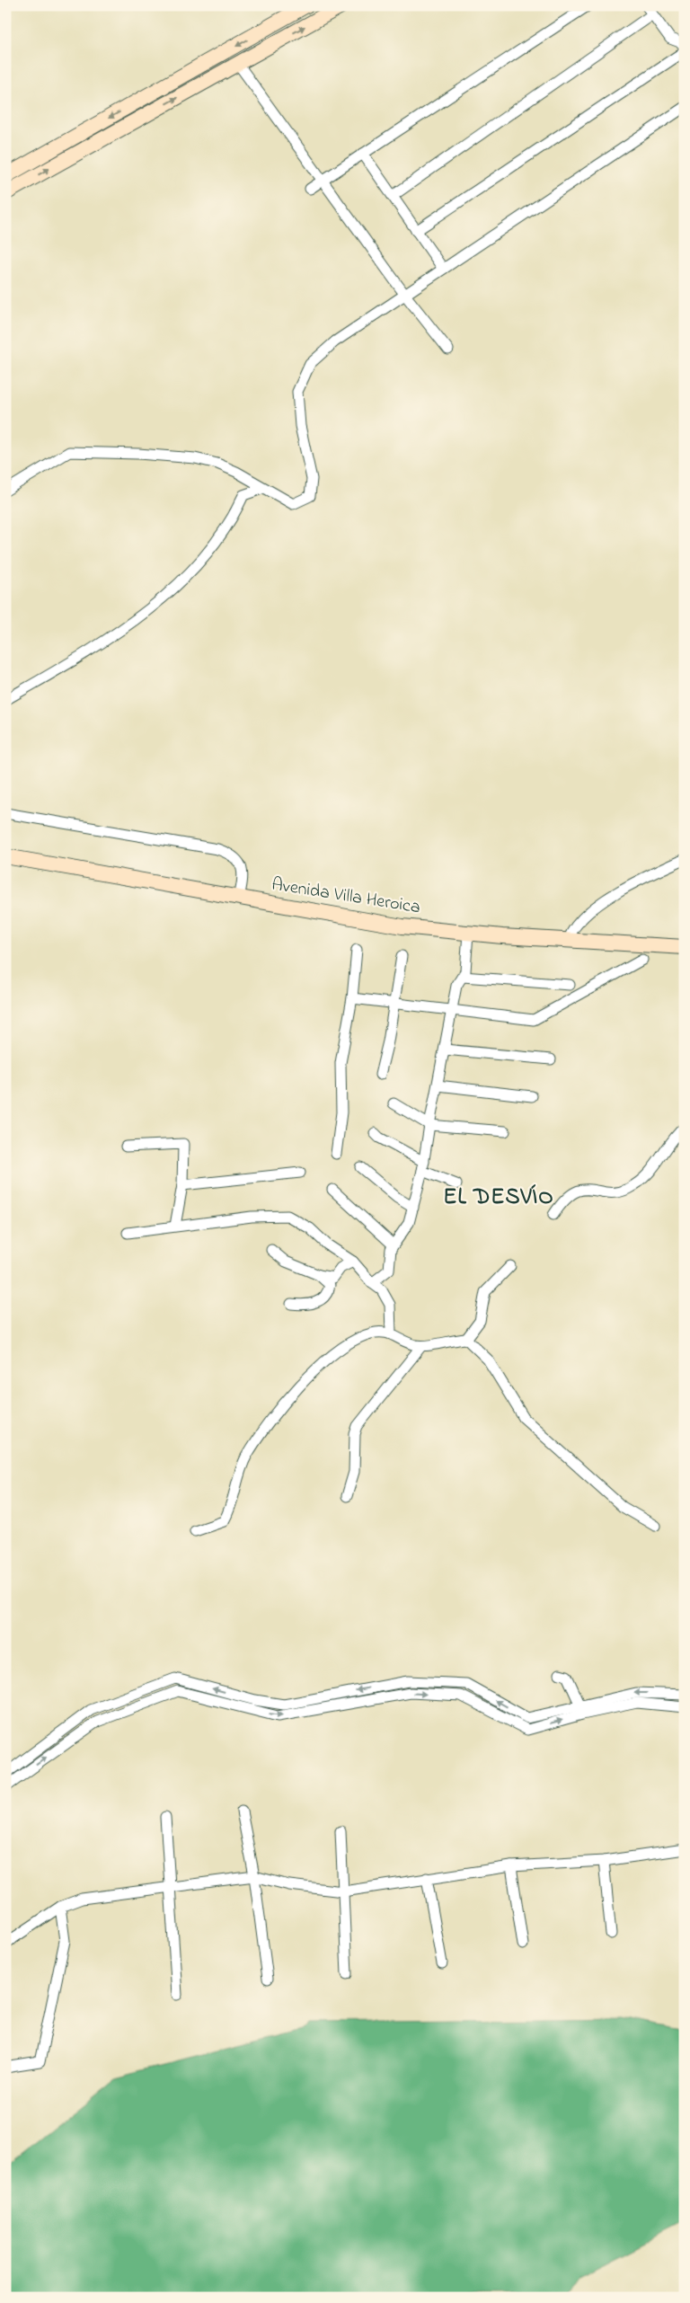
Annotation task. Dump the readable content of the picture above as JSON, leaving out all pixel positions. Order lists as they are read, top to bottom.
{
  "streets": {
    "main road": ["Avenida Villa Heroica"]
  },
  "districts": ["EL DESVÍO"]
}
